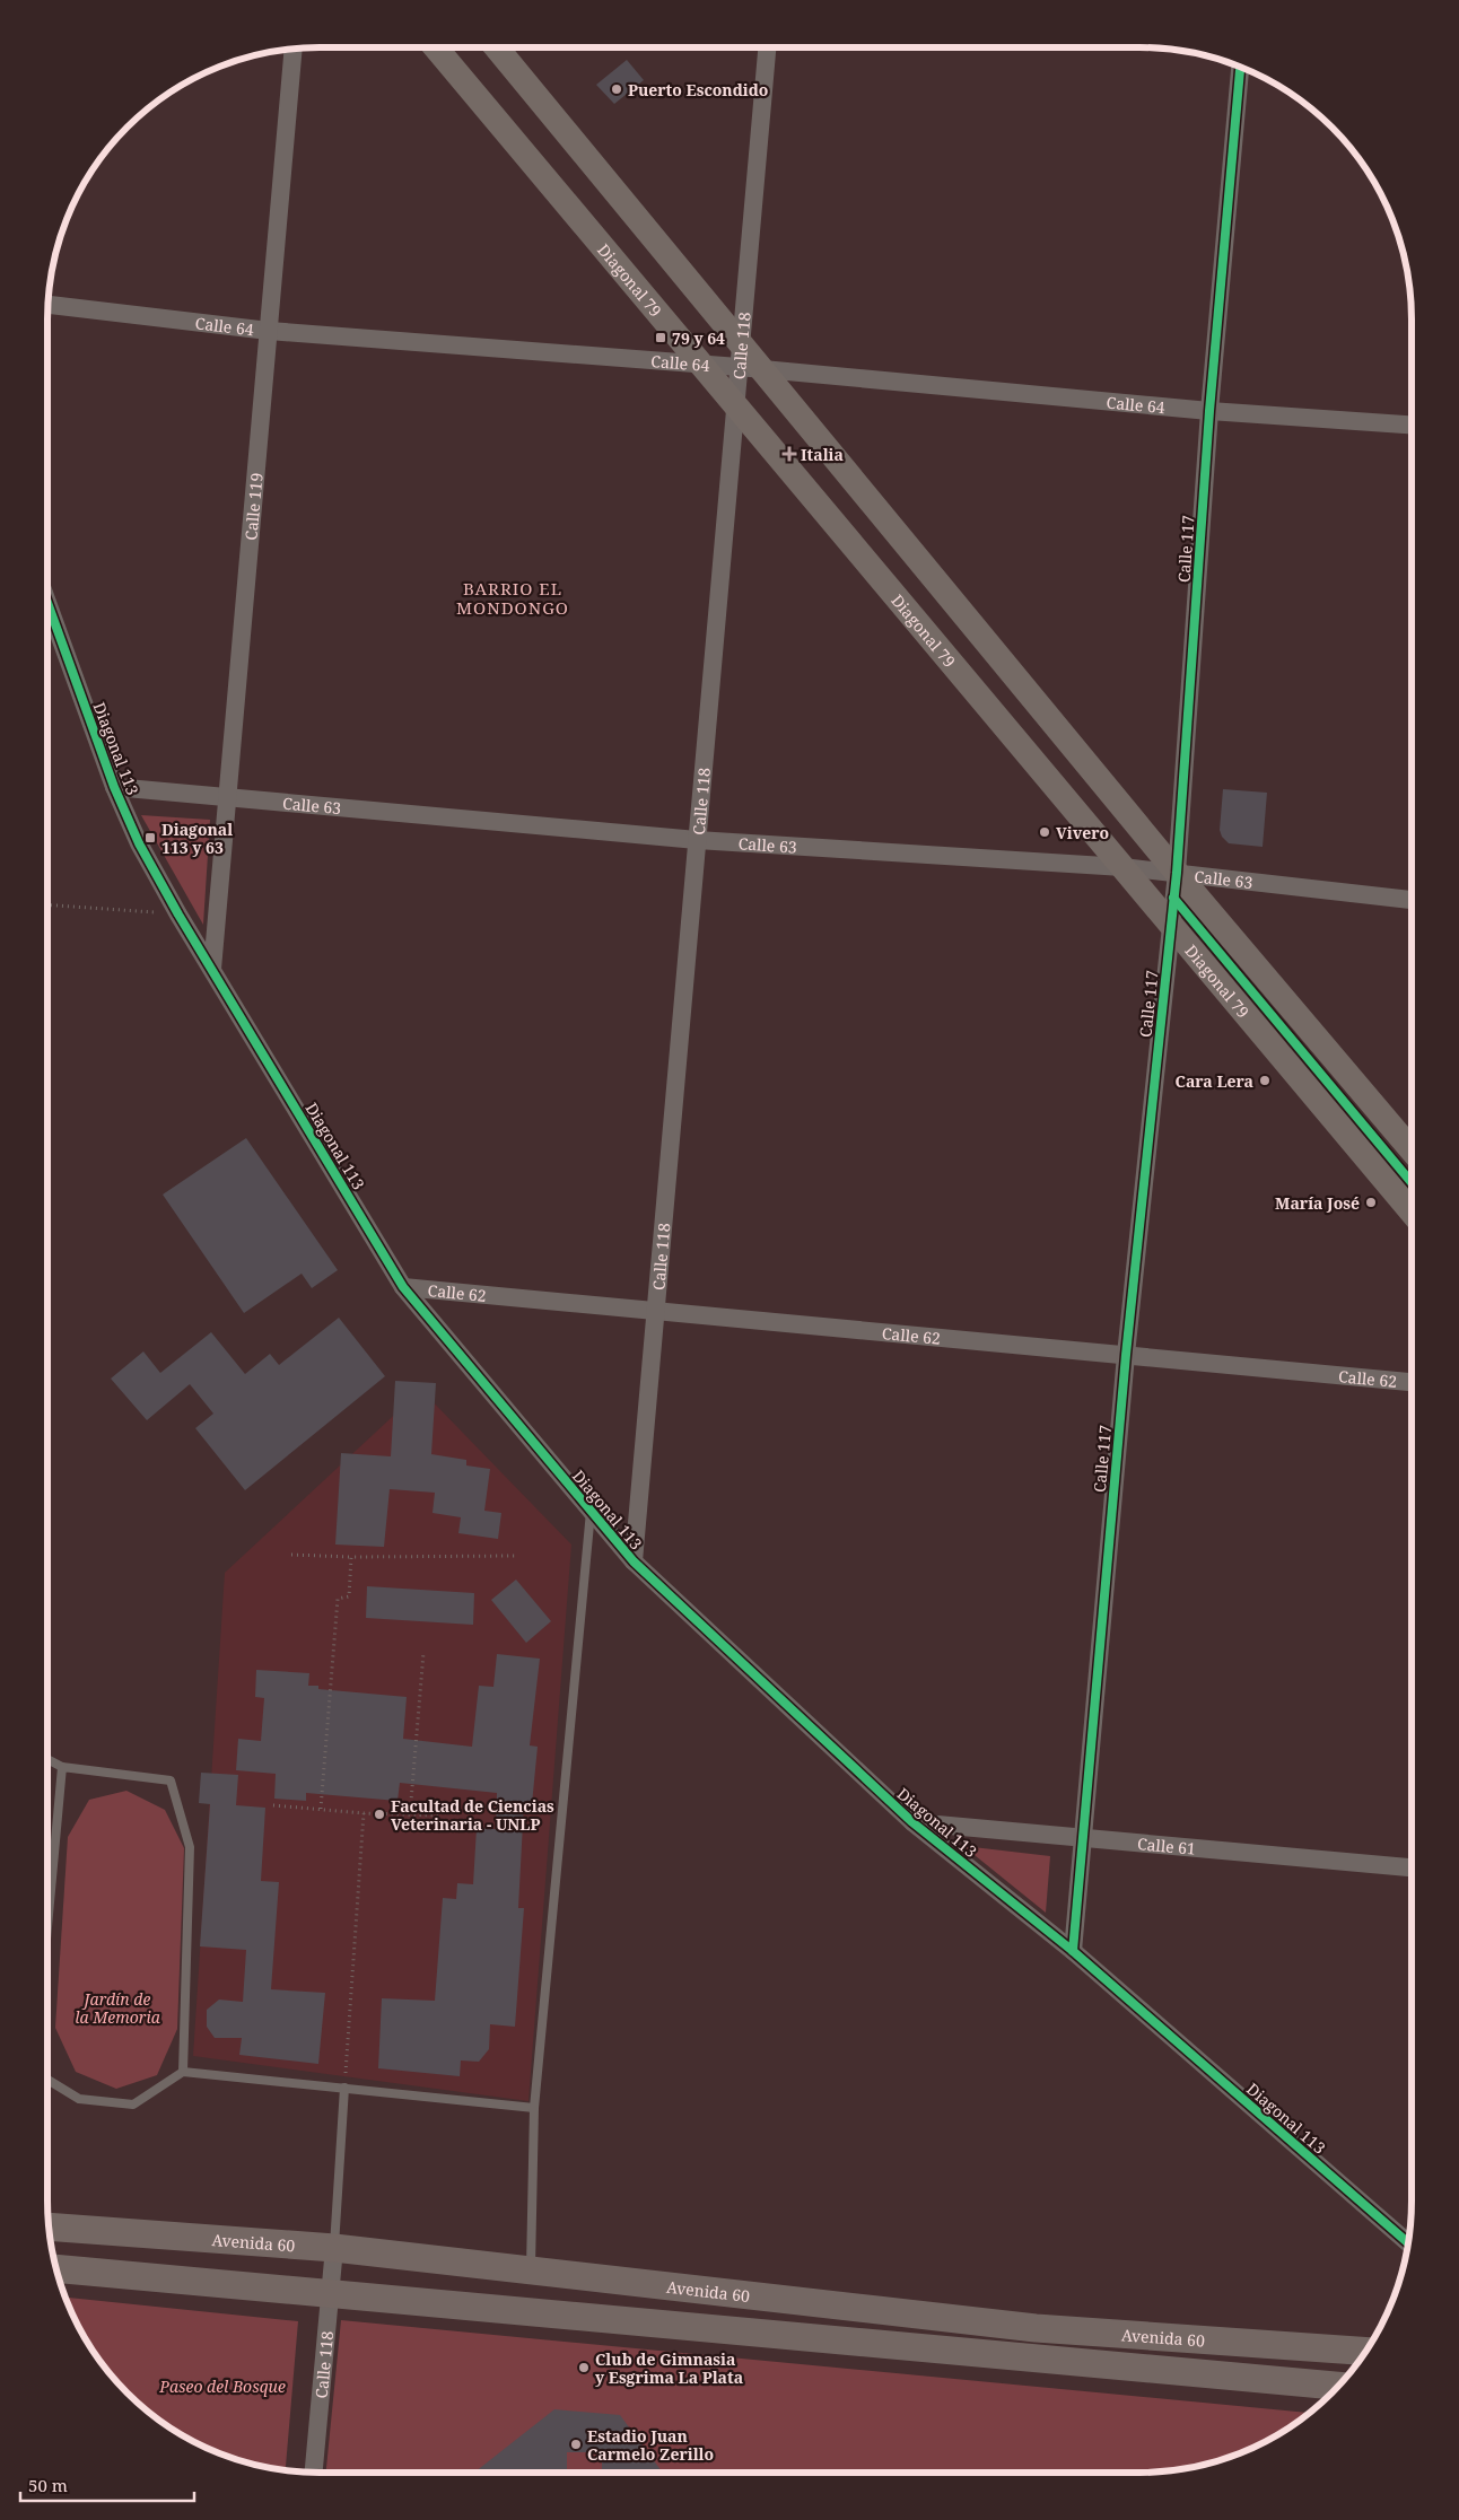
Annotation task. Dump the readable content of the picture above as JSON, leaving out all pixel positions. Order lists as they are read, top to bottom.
{
  "streets": {
    "main road": ["Diagonal 79", "Avenida 60"],
    "street": [
      "Calle 64",
      "Calle 118",
      "Calle 119",
      "Calle 117",
      "Diagonal 113",
      "Calle 63",
      "Calle 62",
      "Calle 61"
    ]
  },
  "crossings": [
    ["Diagonal 79", "Calle 64"],
    ["Diagonal 79", "Calle 118"],
    ["Diagonal 79", "Calle 117"],
    ["Diagonal 79", "Calle 63"],
    ["Calle 64", "Calle 118"],
    ["Calle 64", "Calle 119"],
    ["Calle 64", "Calle 117"],
    ["Calle 118", "Diagonal 113"],
    ["Calle 118", "Calle 63"],
    ["Calle 118", "Calle 62"],
    ["Calle 118", "Avenida 60"],
    ["Calle 119", "Diagonal 113"],
    ["Calle 119", "Calle 63"],
    ["Calle 117", "Diagonal 113"],
    ["Calle 117", "Calle 63"],
    ["Calle 117", "Calle 62"],
    ["Calle 117", "Calle 61"],
    ["Diagonal 113", "Calle 63"],
    ["Diagonal 113", "Calle 62"],
    ["Diagonal 113", "Calle 61"]
  ],
  "districts": ["BARRIO EL MONDONGO"],
  "parks": ["Jardín de la Memoria", "Paseo del Bosque"],
  "places": {
    "other": [
      "Puerto Escondido",
      "Vivero",
      "Cara Lera",
      "María José",
      "Facultad de Ciencias Veterinaria - UNLP",
      "Club de Gimnasia y Esgrima La Plata",
      "Estadio Juan Carmelo Zerillo"
    ],
    "transit": ["79 y 64", "Diagonal 113 y 63"],
    "health": ["Italia"]
  },
  "scale_bar": "50 m"
}
